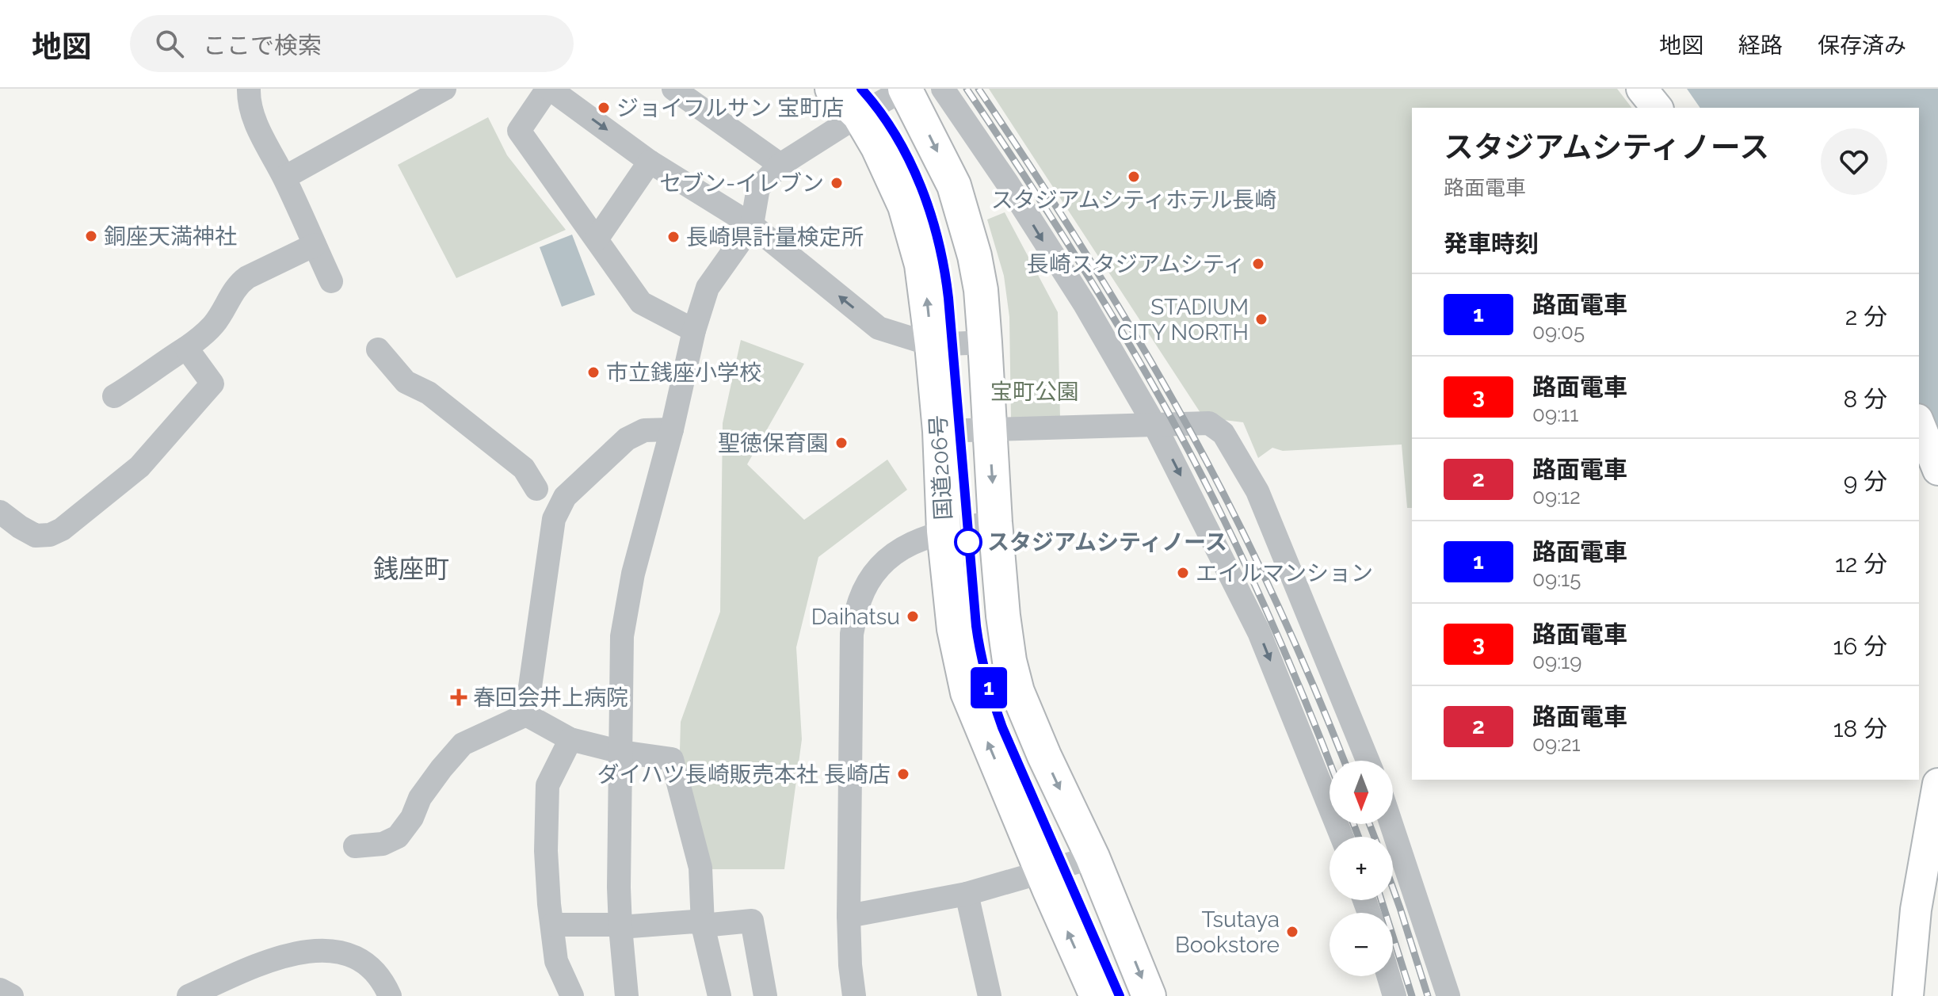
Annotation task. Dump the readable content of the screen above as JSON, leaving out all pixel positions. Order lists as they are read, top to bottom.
{
  "streets": {
    "highway": ["国道206号"]
  },
  "districts": ["銭座町"],
  "parks": ["宝町公園"],
  "places": {
    "other": [
      "ジョイフルサン 宝町店",
      "スタジアムシティホテル長崎",
      "セブン-イレブン",
      "銅座天満神社",
      "長崎県計量検定所",
      "長崎スタジアムシティ",
      "STADIUM CITY NORTH",
      "市立銭座小学校",
      "聖徳保育園",
      "スタジアムシティノース",
      "エイルマンション",
      "Daihatsu",
      "ダイハツ長崎販売本社 長崎店",
      "Tsutaya Bookstore"
    ],
    "health": ["春回会井上病院"]
  },
  "lines": ["tram line 1"],
  "north": "bottom",
  "page": {
    "header": "地図",
    "search": "ここで検索",
    "nav": ["地図", "経路", "保存済み"],
    "on_map": "1",
    "heading": [
      ["スタジアムシティノース", "路面電車"],
      "発車時刻"
    ],
    "list": [
      {
        "mark": "1",
        "name": "路面電車",
        "note": "09:05",
        "value": "2 分"
      },
      {
        "mark": "3",
        "name": "路面電車",
        "note": "09:11",
        "value": "8 分"
      },
      {
        "mark": "2",
        "name": "路面電車",
        "note": "09:12",
        "value": "9 分"
      },
      {
        "mark": "1",
        "name": "路面電車",
        "note": "09:15",
        "value": "12 分"
      },
      {
        "mark": "3",
        "name": "路面電車",
        "note": "09:19",
        "value": "16 分"
      },
      {
        "mark": "2",
        "name": "路面電車",
        "note": "09:21",
        "value": "18 分"
      }
    ],
    "map_buttons": ["+", "−"]
  }
}
